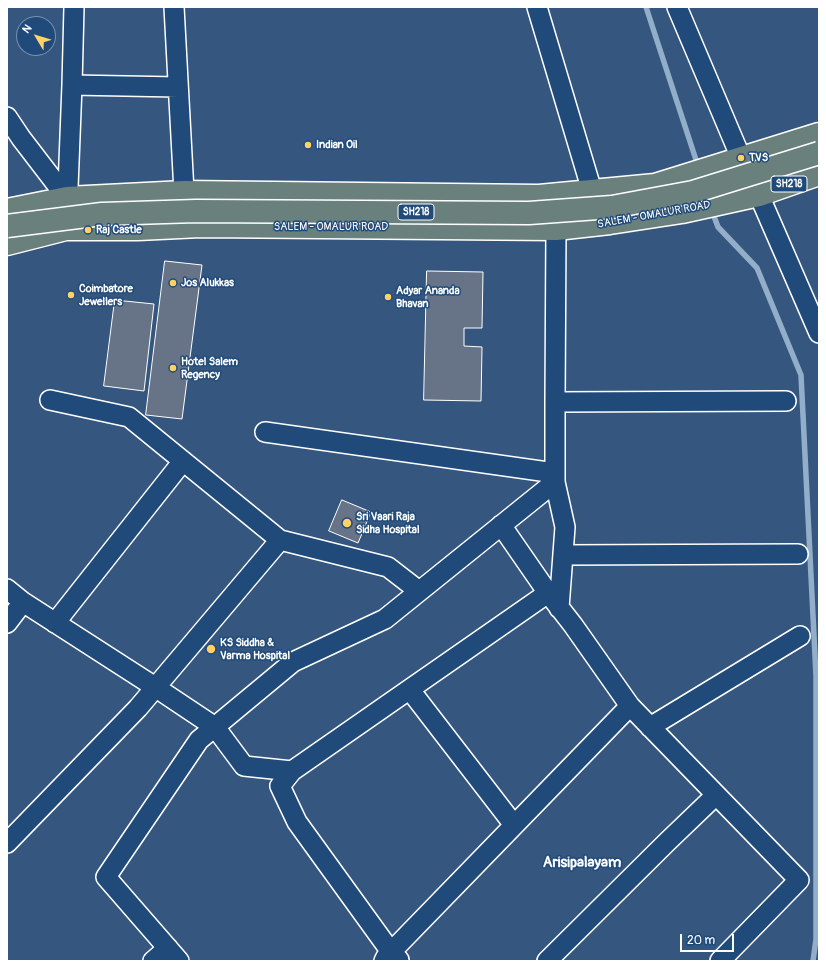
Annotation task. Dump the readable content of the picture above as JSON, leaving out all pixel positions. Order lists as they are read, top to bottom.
{
  "streets": {
    "main road": ["SH218", "SALEM - OMALUR ROAD"]
  },
  "districts": ["Arisipalayam"],
  "places": [
    "Indian Oil",
    "TVS",
    "Raj Castle",
    "Jos Alukkas",
    "Coimbatore Jewellers",
    "Adyar Ananda Bhavan",
    "Hotel Salem Regency",
    "Sri Vaari Raja Sidha Hospital",
    "KS Siddha & Varma Hospital"
  ],
  "scale_bar": "20 m",
  "north": "top left"
}
